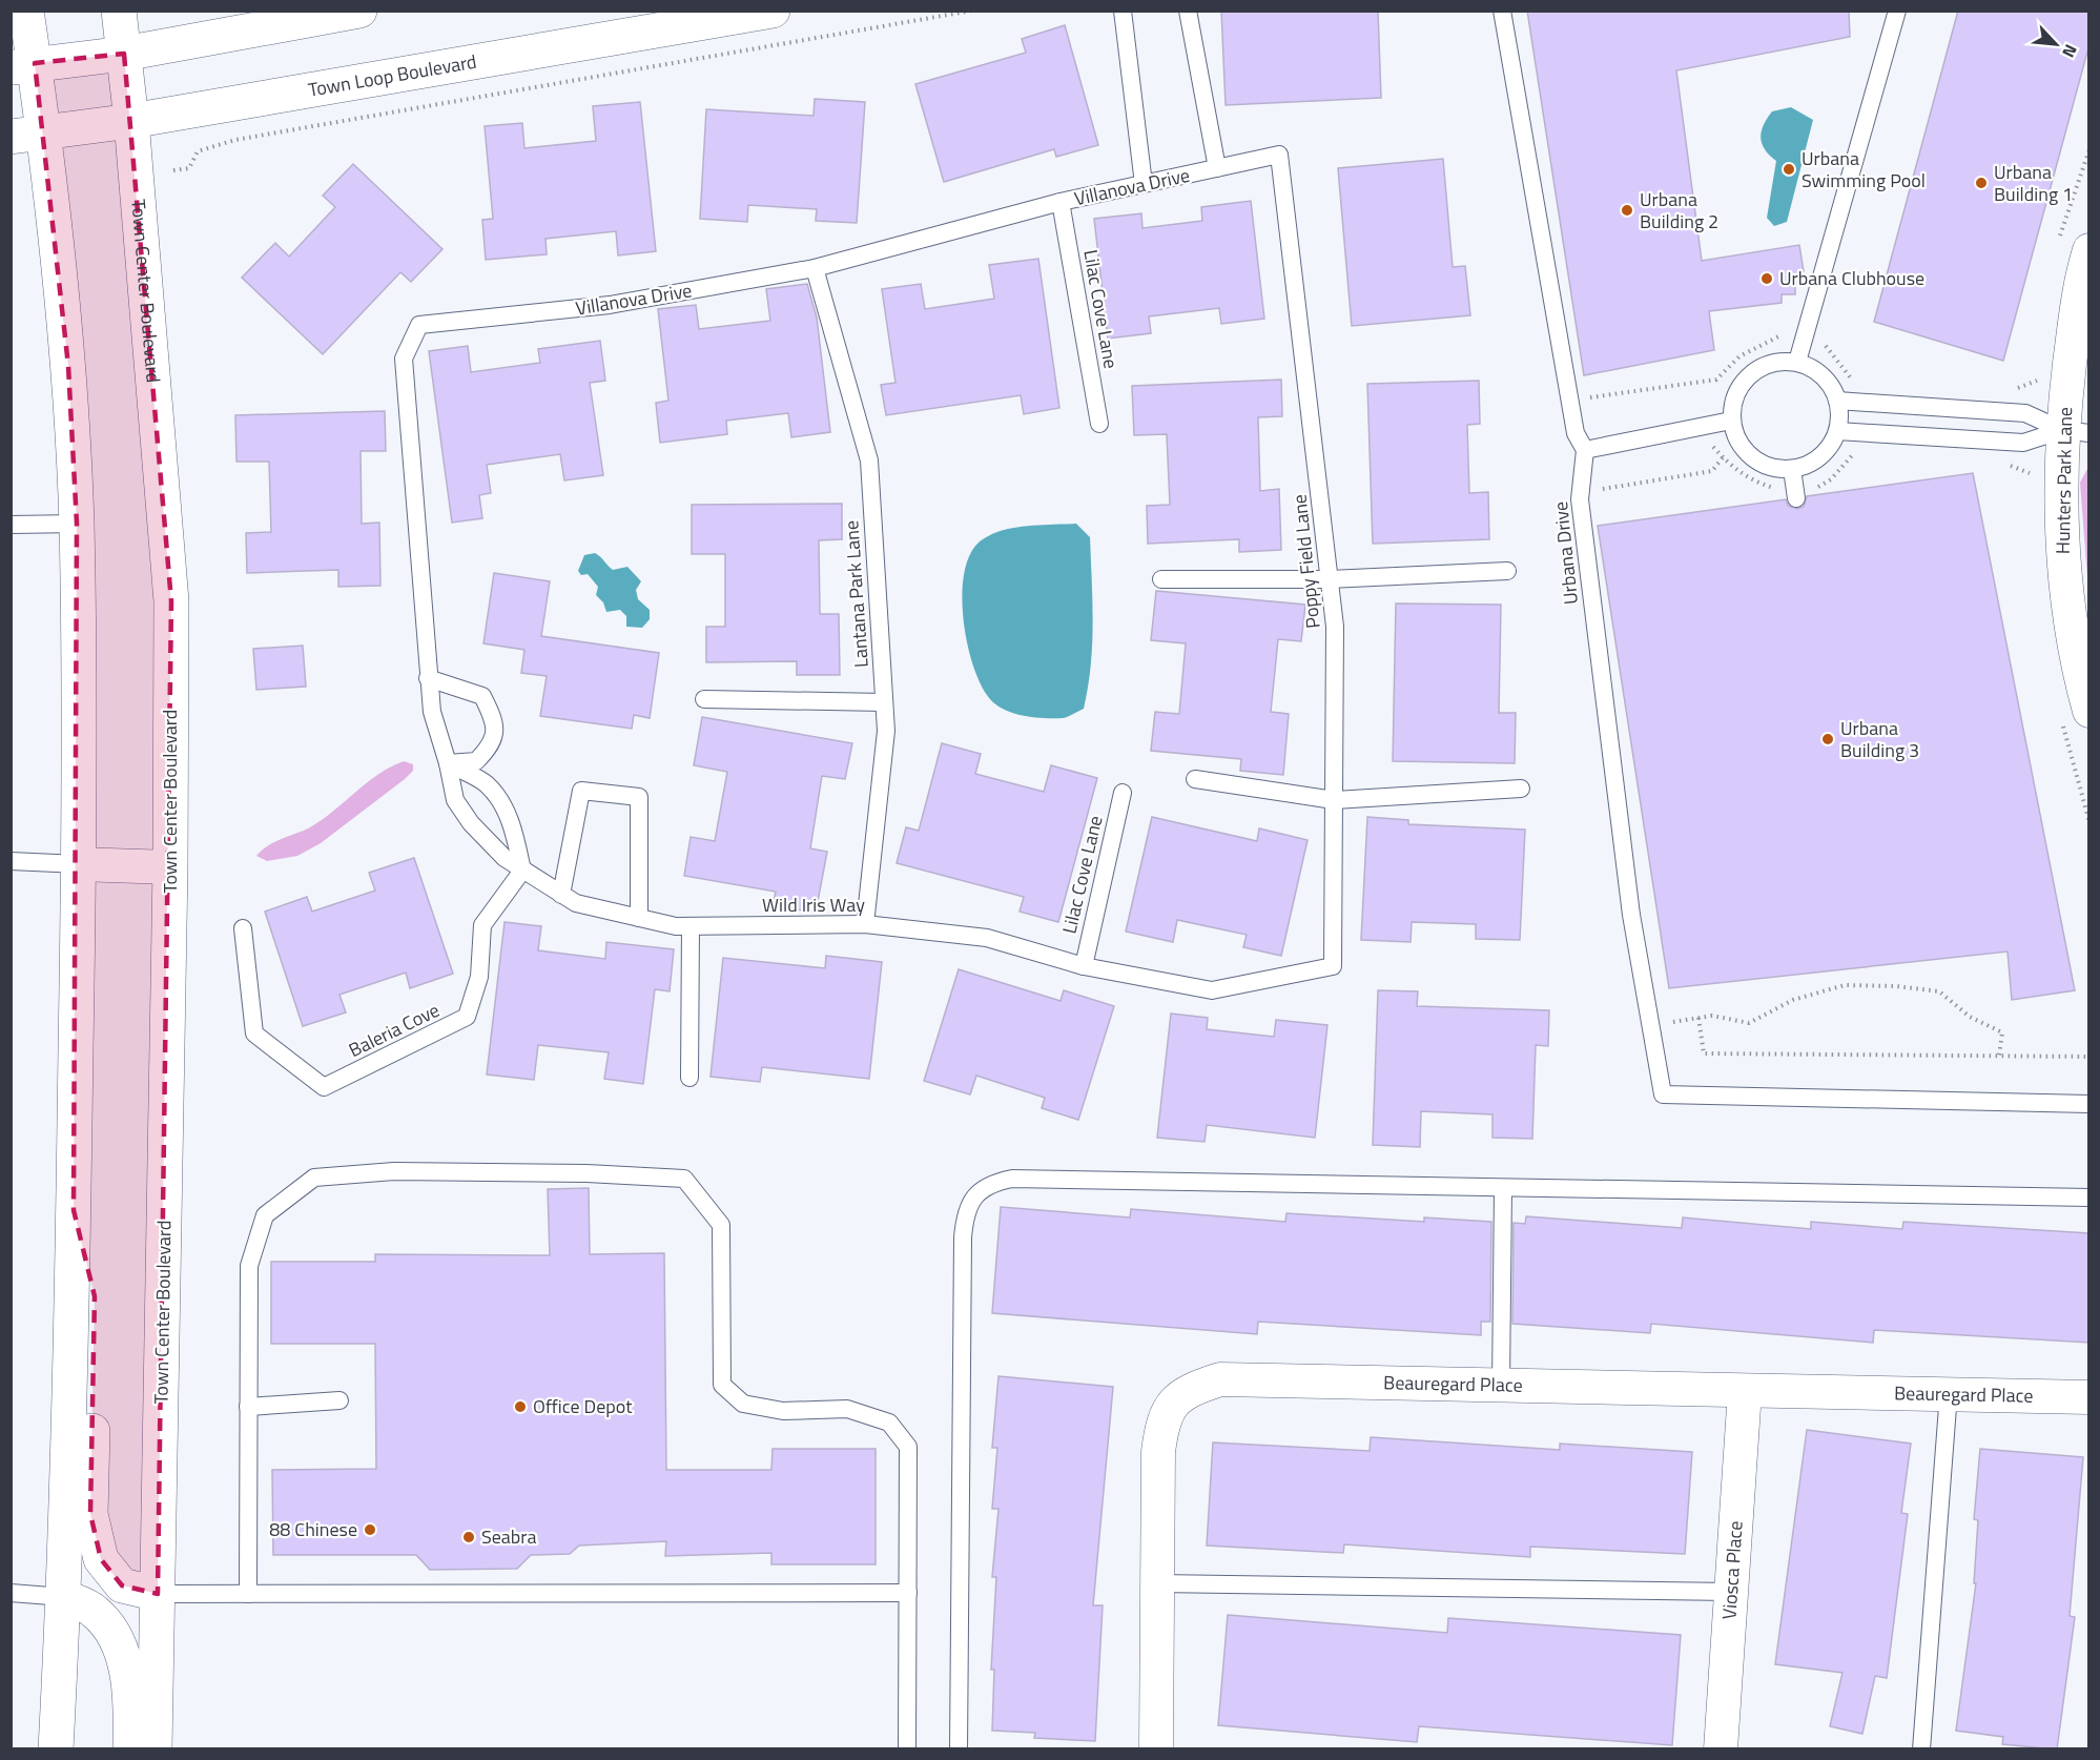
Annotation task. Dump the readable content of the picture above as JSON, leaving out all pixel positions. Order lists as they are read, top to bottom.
{
  "streets": {
    "street": [
      "Town Loop Boulevard",
      "Town Center Boulevard",
      "Hunters Park Lane",
      "Beauregard Place",
      "Viosca Place"
    ],
    "lane": [
      "Villanova Drive",
      "Lilac Cove Lane",
      "Urbana Drive",
      "Poppy Field Lane",
      "Lantana Park Lane",
      "Wild Iris Way",
      "Baleria Cove"
    ]
  },
  "crossings": [
    ["Town Loop Boulevard", "Town Center Boulevard"],
    ["Villanova Drive", "Lilac Cove Lane"],
    ["Villanova Drive", "Poppy Field Lane"],
    ["Villanova Drive", "Lantana Park Lane"],
    ["Villanova Drive", "Wild Iris Way"],
    ["Lilac Cove Lane", "Wild Iris Way"],
    ["Poppy Field Lane", "Wild Iris Way"],
    ["Lantana Park Lane", "Wild Iris Way"],
    ["Wild Iris Way", "Baleria Cove"],
    ["Beauregard Place", "Viosca Place"]
  ],
  "places": [
    "Urbana Swimming Pool",
    "Urbana Building 1",
    "Urbana Building 2",
    "Urbana Clubhouse",
    "Urbana Building 3",
    "Office Depot",
    "88 Chinese",
    "Seabra"
  ],
  "north": "bottom right"
}
